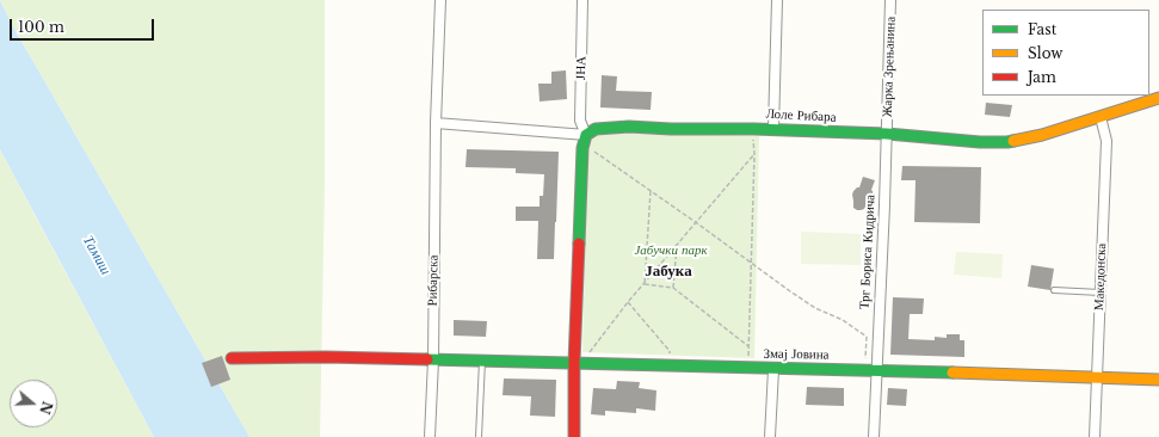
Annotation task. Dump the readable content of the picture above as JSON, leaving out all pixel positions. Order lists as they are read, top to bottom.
{
  "streets": {
    "street": [
      "Жарка Зрењанина",
      "ЈНА",
      "Лоле Рибара",
      "Трг Бориса Кидрича",
      "Македонска",
      "Рибарска",
      "Змај Јовина"
    ]
  },
  "crossings": [
    ["Жарка Зрењанина", "Лоле Рибара"],
    ["Жарка Зрењанина", "Трг Бориса Кидрича"],
    ["ЈНА", "Лоле Рибара"],
    ["Лоле Рибара", "Трг Бориса Кидрича"],
    ["Лоле Рибара", "Македонска"],
    ["Лоле Рибара", "Рибарска"],
    ["Трг Бориса Кидрича", "Змај Јовина"],
    ["Македонска", "Змај Јовина"],
    ["Рибарска", "Змај Јовина"]
  ],
  "districts": ["Јабука"],
  "water": ["Тамиш"],
  "parks": ["Јабучки парк"],
  "legend": ["Fast", "Slow", "Jam"],
  "scale_bar": "100 m",
  "north": "right"
}
